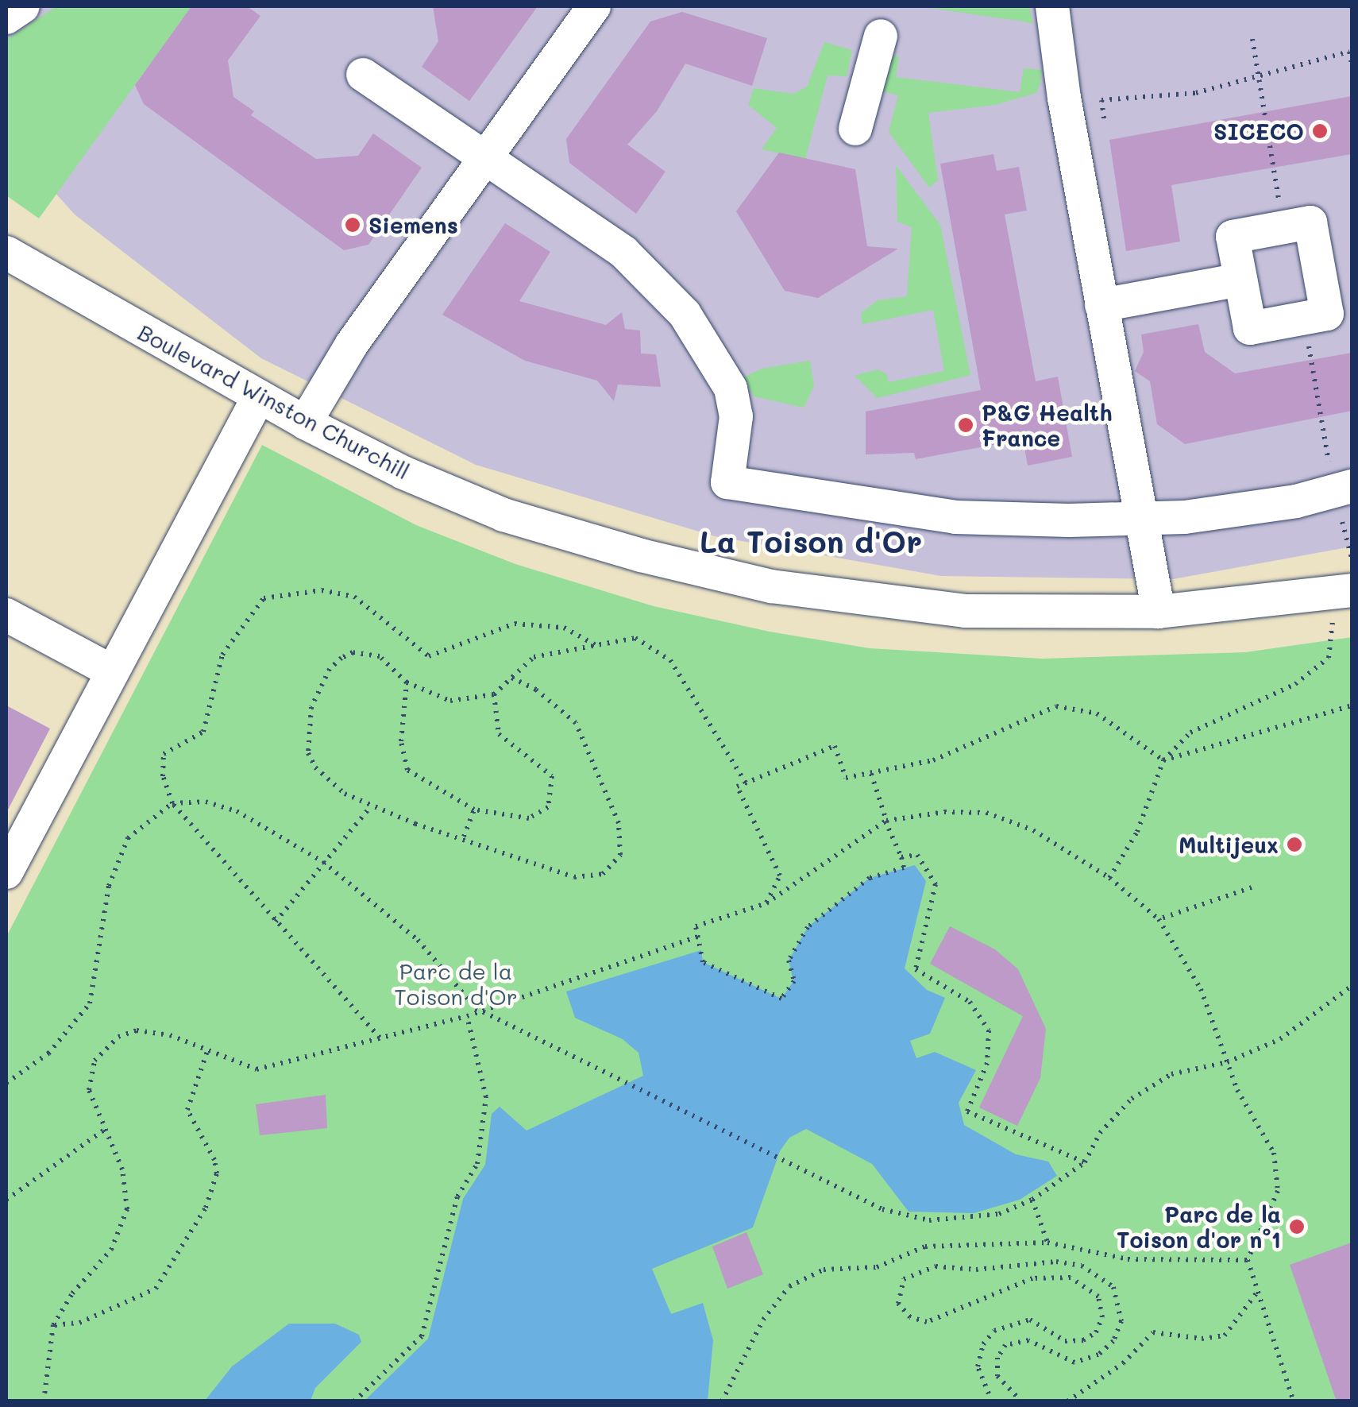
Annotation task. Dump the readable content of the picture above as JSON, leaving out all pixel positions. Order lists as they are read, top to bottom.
{
  "streets": {
    "street": ["Boulevard Winston Churchill"]
  },
  "districts": ["La Toison d'Or"],
  "parks": ["Parc de la Toison d'Or"],
  "places": [
    "SICECO",
    "Siemens",
    "P&G Health France",
    "Multijeux",
    "Parc de la Toison d'or n°1"
  ]
}
